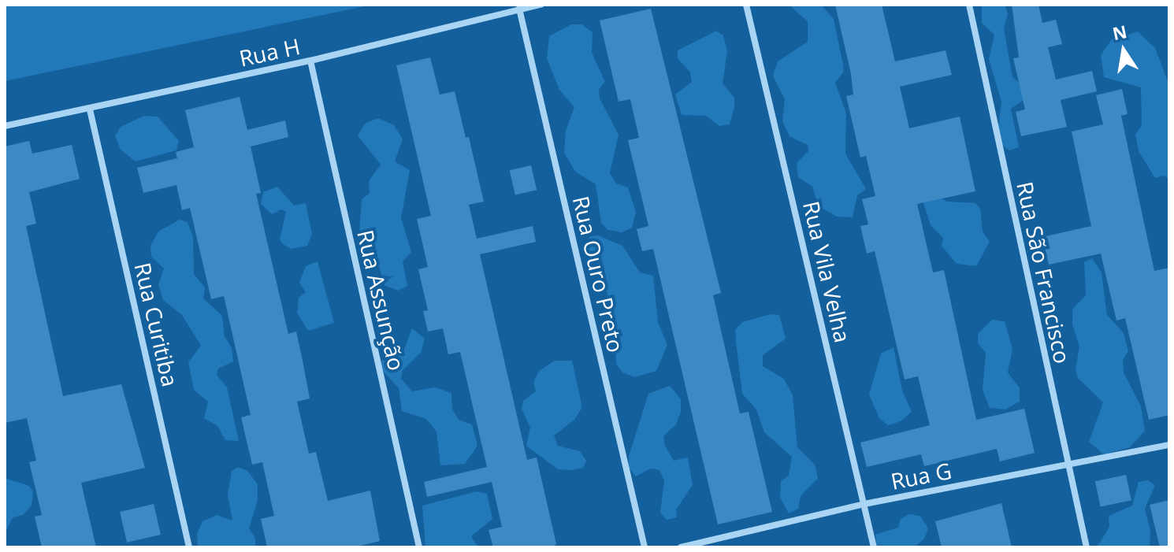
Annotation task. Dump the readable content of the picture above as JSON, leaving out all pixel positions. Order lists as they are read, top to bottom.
{
  "streets": {
    "street": [
      "Rua H",
      "Rua Vila Velha",
      "Rua São Francisco",
      "Rua Ouro Preto",
      "Rua Assunção",
      "Rua Curitiba",
      "Rua G"
    ]
  },
  "crossings": [
    ["Rua H", "Rua Ouro Preto"],
    ["Rua H", "Rua Assunção"],
    ["Rua H", "Rua Curitiba"],
    ["Rua Vila Velha", "Rua G"],
    ["Rua São Francisco", "Rua G"]
  ],
  "north": "top"
}
